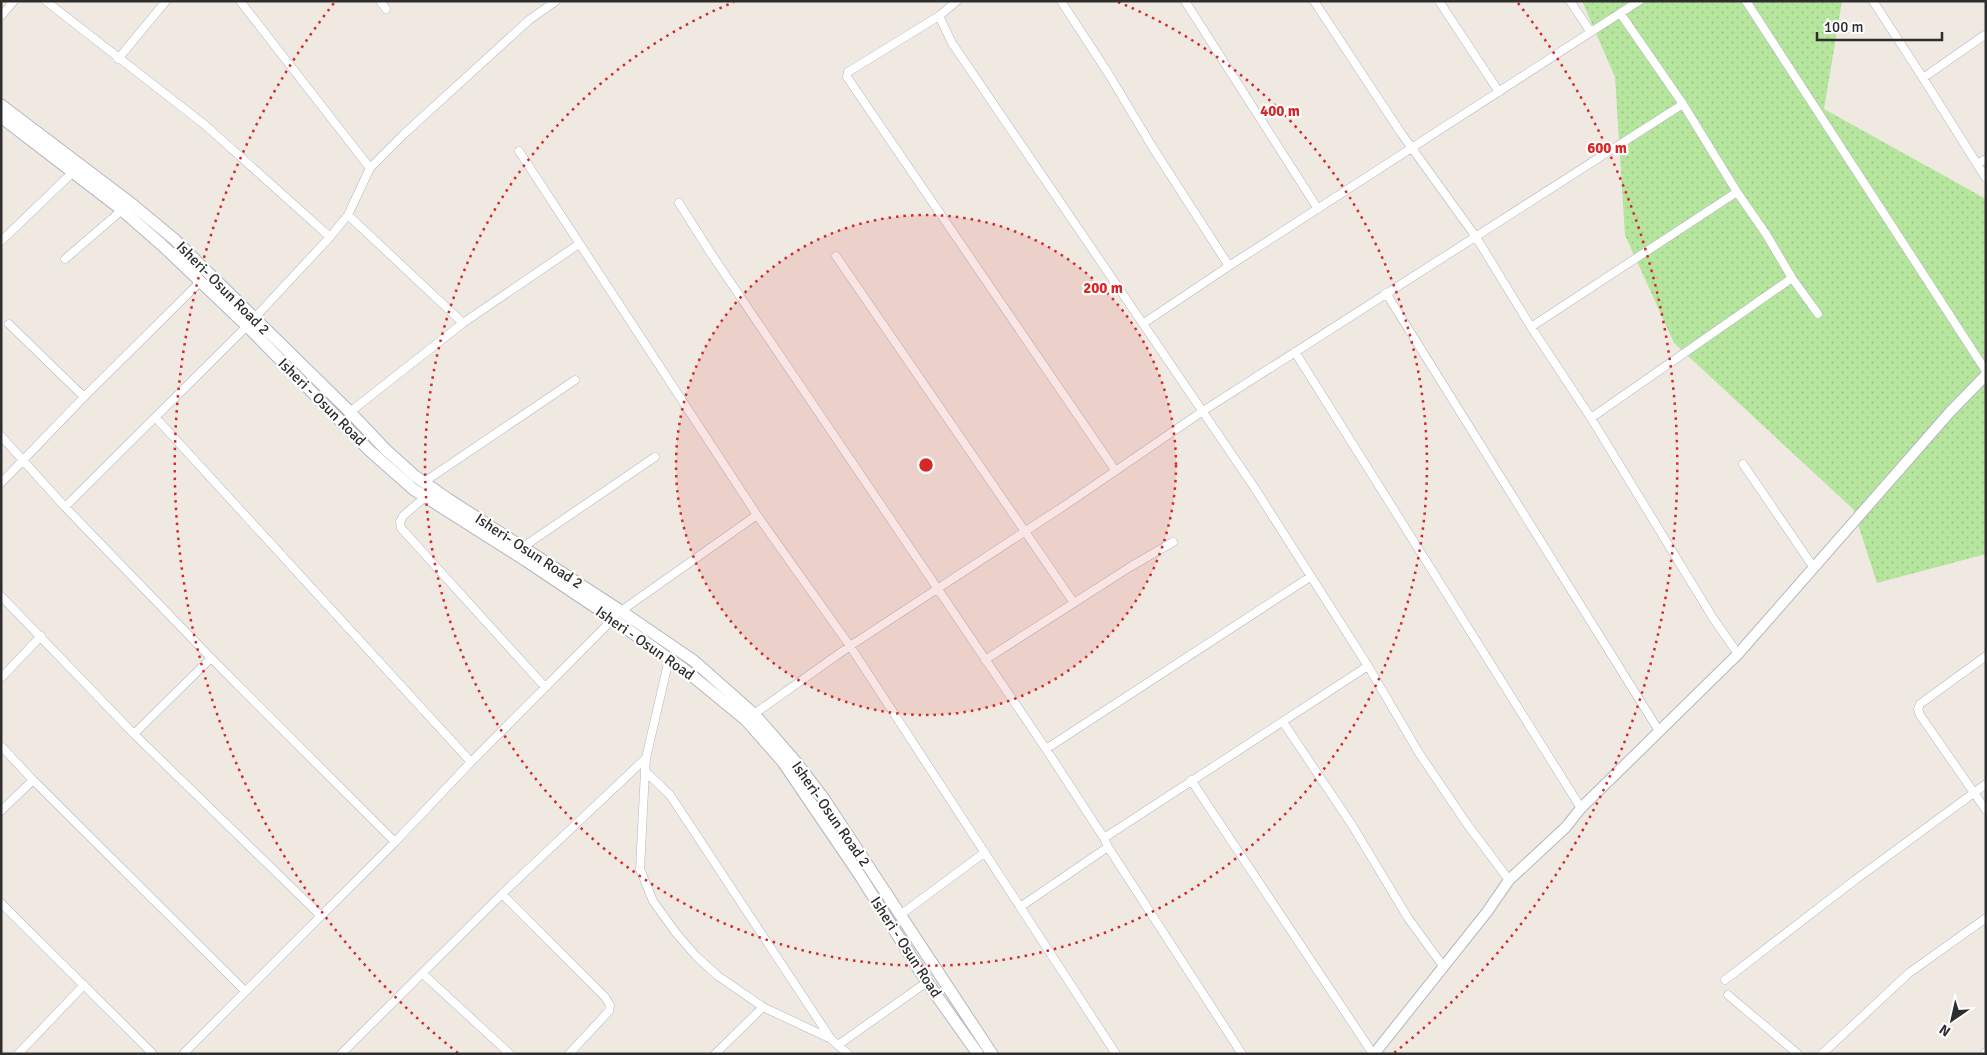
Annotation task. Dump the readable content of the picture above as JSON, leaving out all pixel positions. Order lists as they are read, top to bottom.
{
  "streets": {
    "main road": ["Isheri- Osun Road 2", "Isheri - Osun Road"]
  },
  "crossings": [
    ["Isheri- Osun Road 2", "Isheri - Osun Road"]
  ],
  "scale_bar": "100 m",
  "north": "bottom left",
  "rings": ["400 m", "600 m", "200 m"]
}
